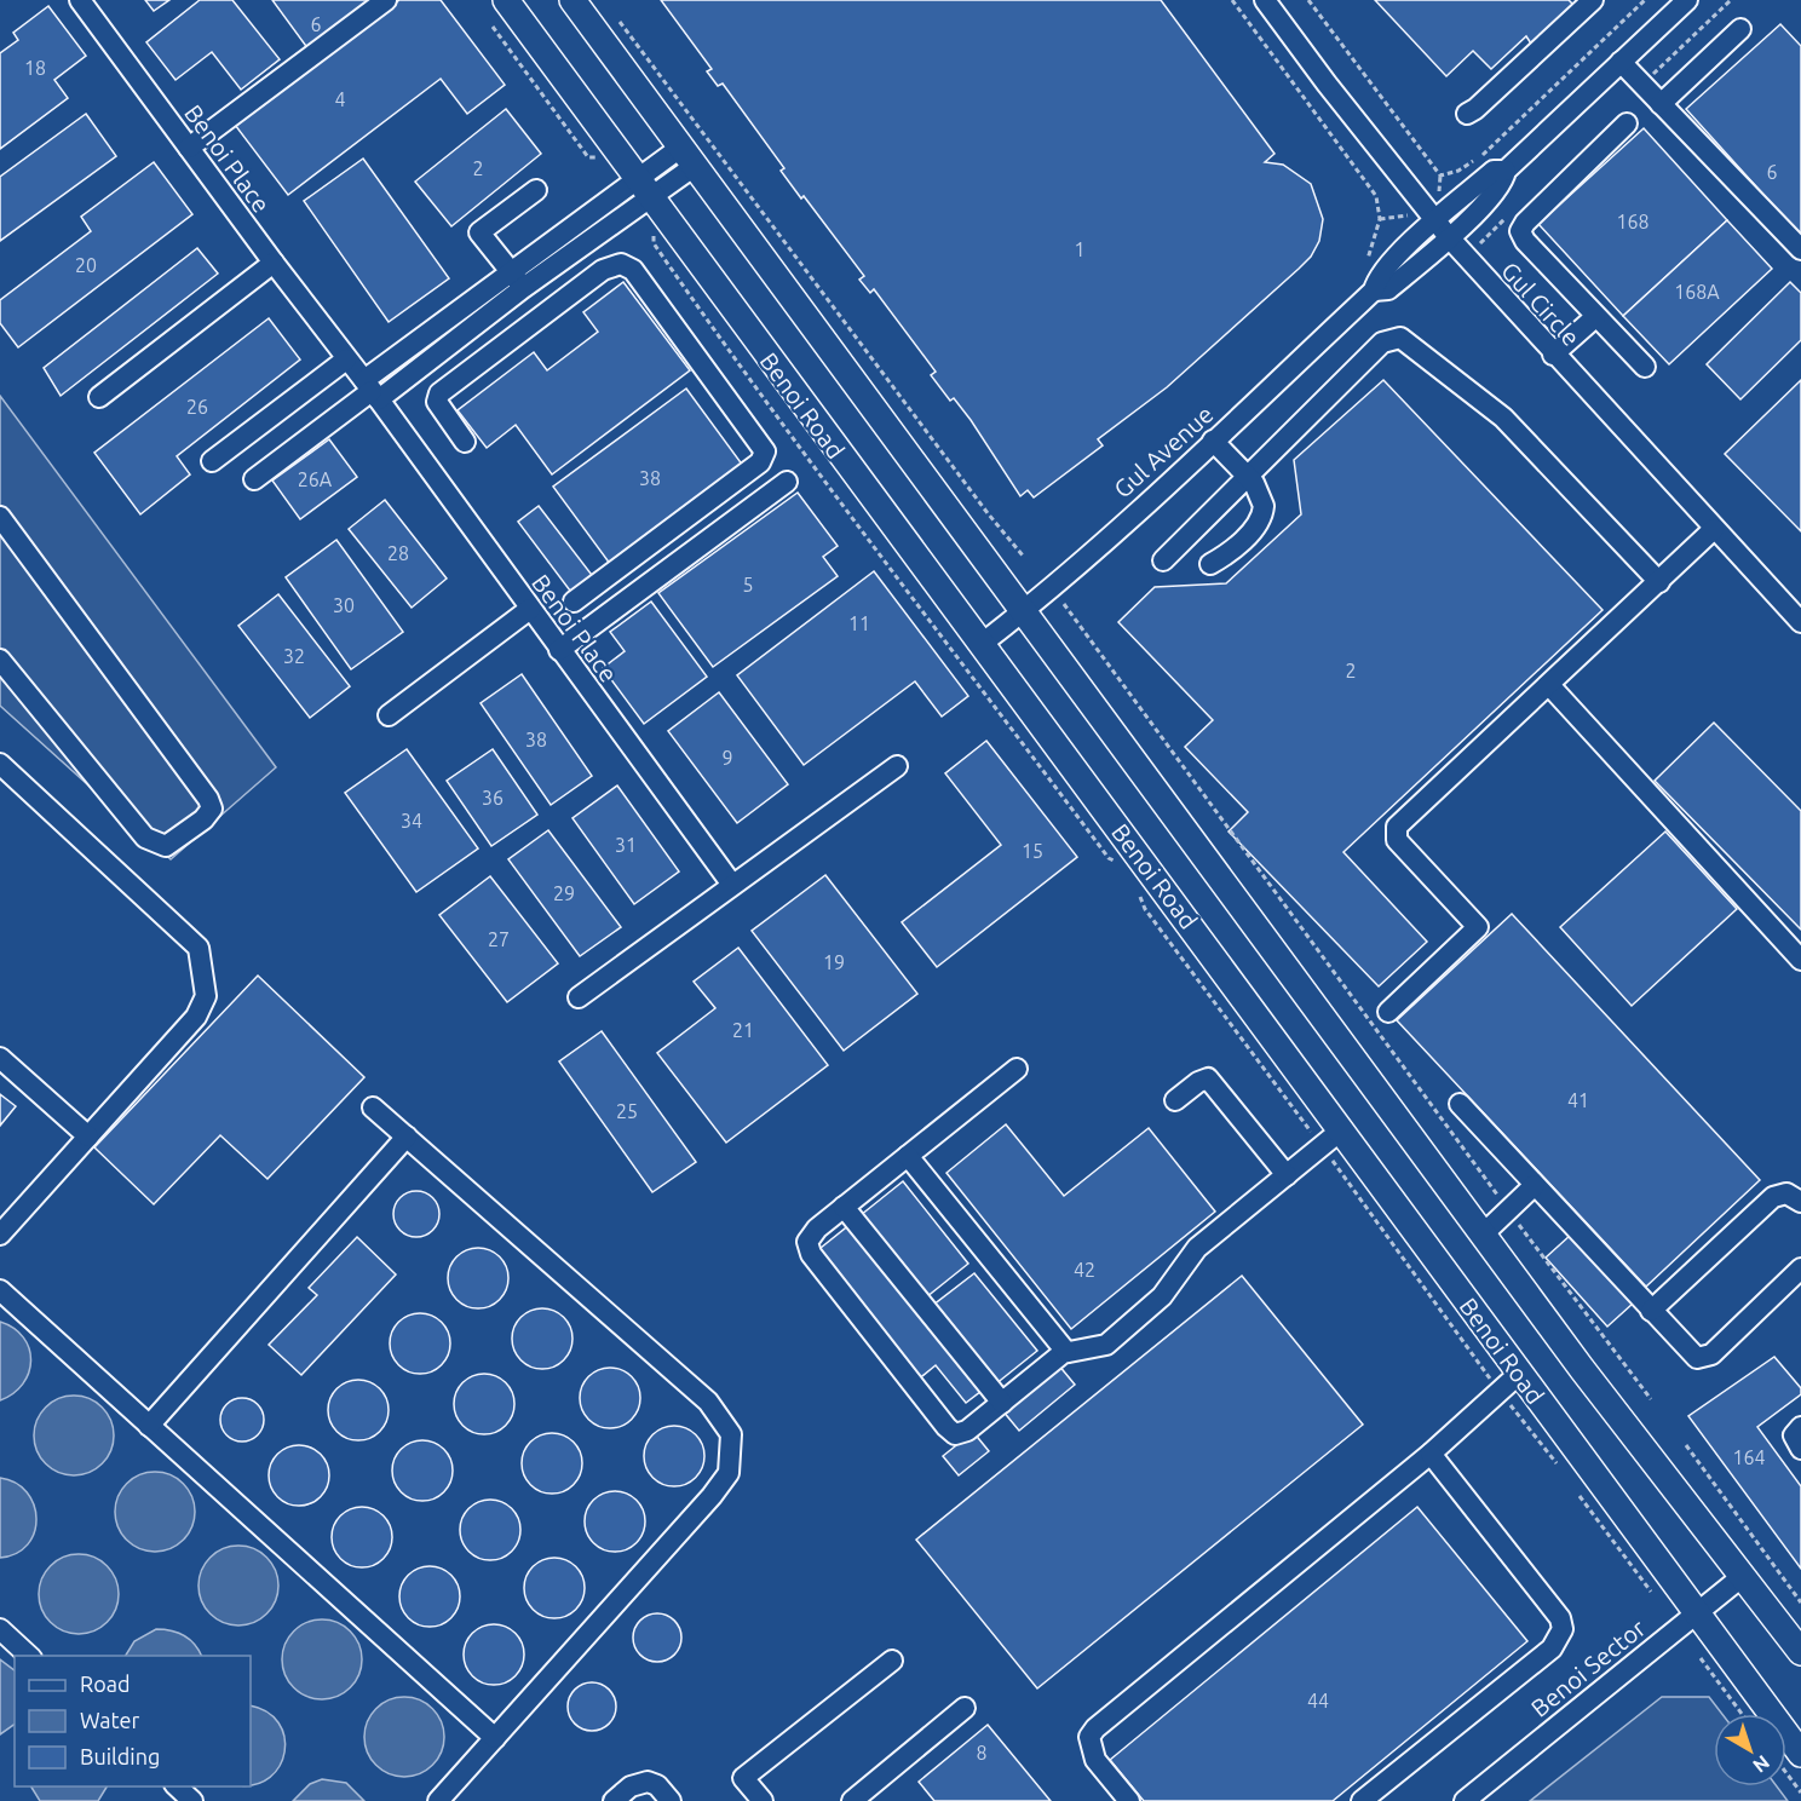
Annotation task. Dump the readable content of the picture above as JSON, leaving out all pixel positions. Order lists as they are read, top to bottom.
{
  "streets": {
    "main road": ["Benoi Road"],
    "street": [
      "Benoi Place",
      "Gul Circle",
      "Gul Avenue",
      "Benoi Sector"
    ]
  },
  "crossings": [
    ["Gul Circle", "Gul Avenue"],
    ["Benoi Road", "Gul Avenue"],
    ["Benoi Road", "Benoi Sector"]
  ],
  "house_numbers": [
    "6",
    "18",
    "4",
    "2",
    "6",
    "168",
    "1",
    "20",
    "168A",
    "26",
    "38",
    "26A",
    "28",
    "5",
    "30",
    "11",
    "32",
    "2",
    "38",
    "9",
    "36",
    "34",
    "31",
    "15",
    "29",
    "27",
    "19",
    "21",
    "41",
    "25",
    "42",
    "164",
    "44",
    "8"
  ],
  "legend": ["Road", "Water", "Building"],
  "north": "bottom right"
}
